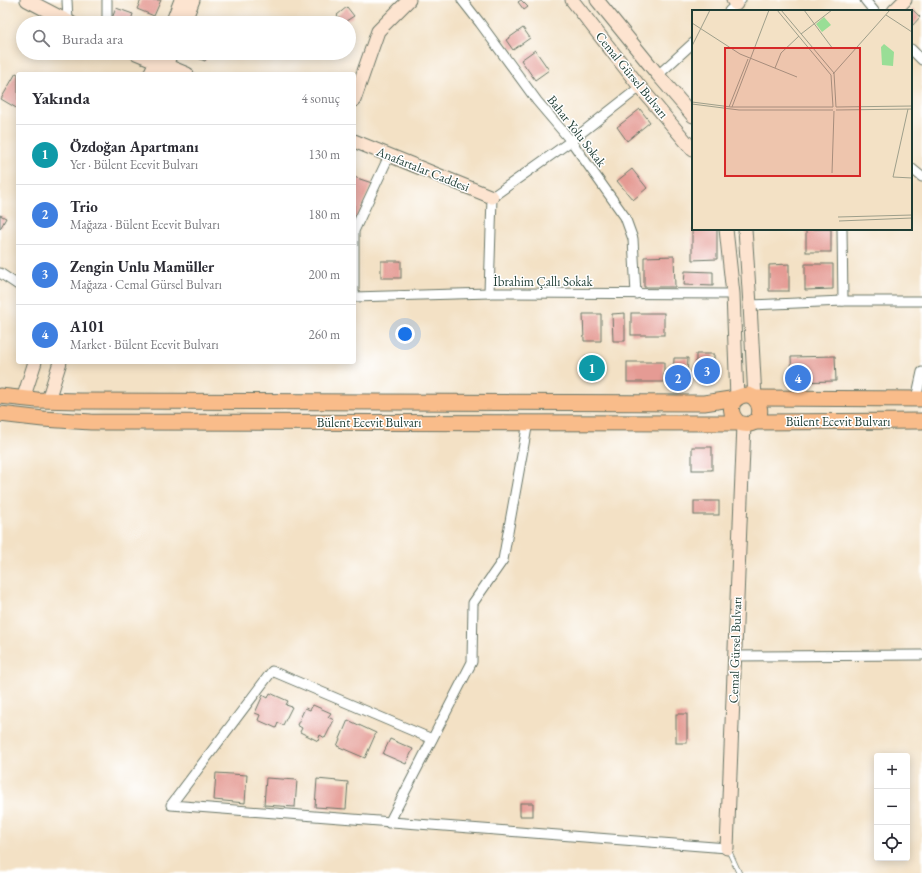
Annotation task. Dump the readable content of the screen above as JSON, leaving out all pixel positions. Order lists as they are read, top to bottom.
{
  "streets": {
    "main road": ["Bülent Ecevit Bulvarı"],
    "street": [
      "Cemal Gürsel Bulvarı",
      "Bahar Yolu Sokak",
      "Anafartalar Caddesi",
      "İbrahim Çallı Sokak"
    ]
  },
  "crossings": [
    ["Cemal Gürsel Bulvarı", "Bülent Ecevit Bulvarı"],
    ["Bahar Yolu Sokak", "İbrahim Çallı Sokak"]
  ],
  "page": {
    "search": "Burada ara",
    "heading": ["Yakında", "4 sonuç"],
    "list": [
      {
        "mark": "1",
        "name": "Özdoğan Apartmanı",
        "note": "Yer · Bülent Ecevit Bulvarı",
        "value": "130 m"
      },
      {
        "mark": "2",
        "name": "Trio",
        "note": "Mağaza · Bülent Ecevit Bulvarı",
        "value": "180 m"
      },
      {
        "mark": "3",
        "name": "Zengin Unlu Mamüller",
        "note": "Mağaza · Cemal Gürsel Bulvarı",
        "value": "200 m"
      },
      {
        "mark": "4",
        "name": "A101",
        "note": "Market · Bülent Ecevit Bulvarı",
        "value": "260 m"
      }
    ],
    "pins": [
      "1",
      "3",
      "2",
      "4"
    ],
    "map_buttons": ["+", "−"]
  }
}
